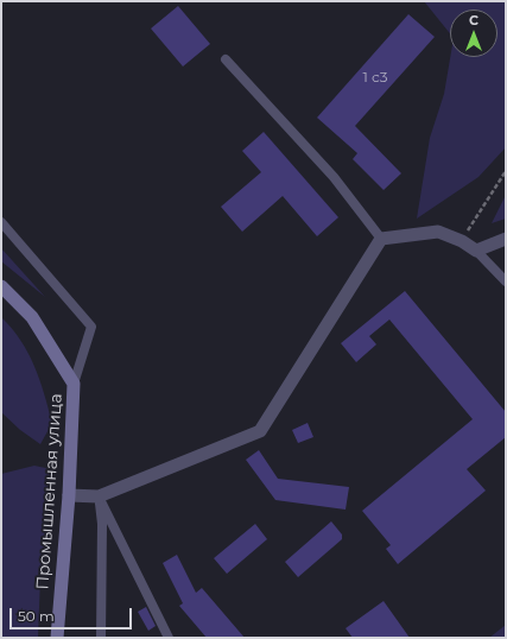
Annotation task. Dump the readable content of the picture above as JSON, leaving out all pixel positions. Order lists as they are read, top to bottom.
{
  "streets": {
    "main road": ["Промышленная улица"]
  },
  "house_numbers": ["1 с3"],
  "scale_bar": "50 m",
  "north": "top"
}
